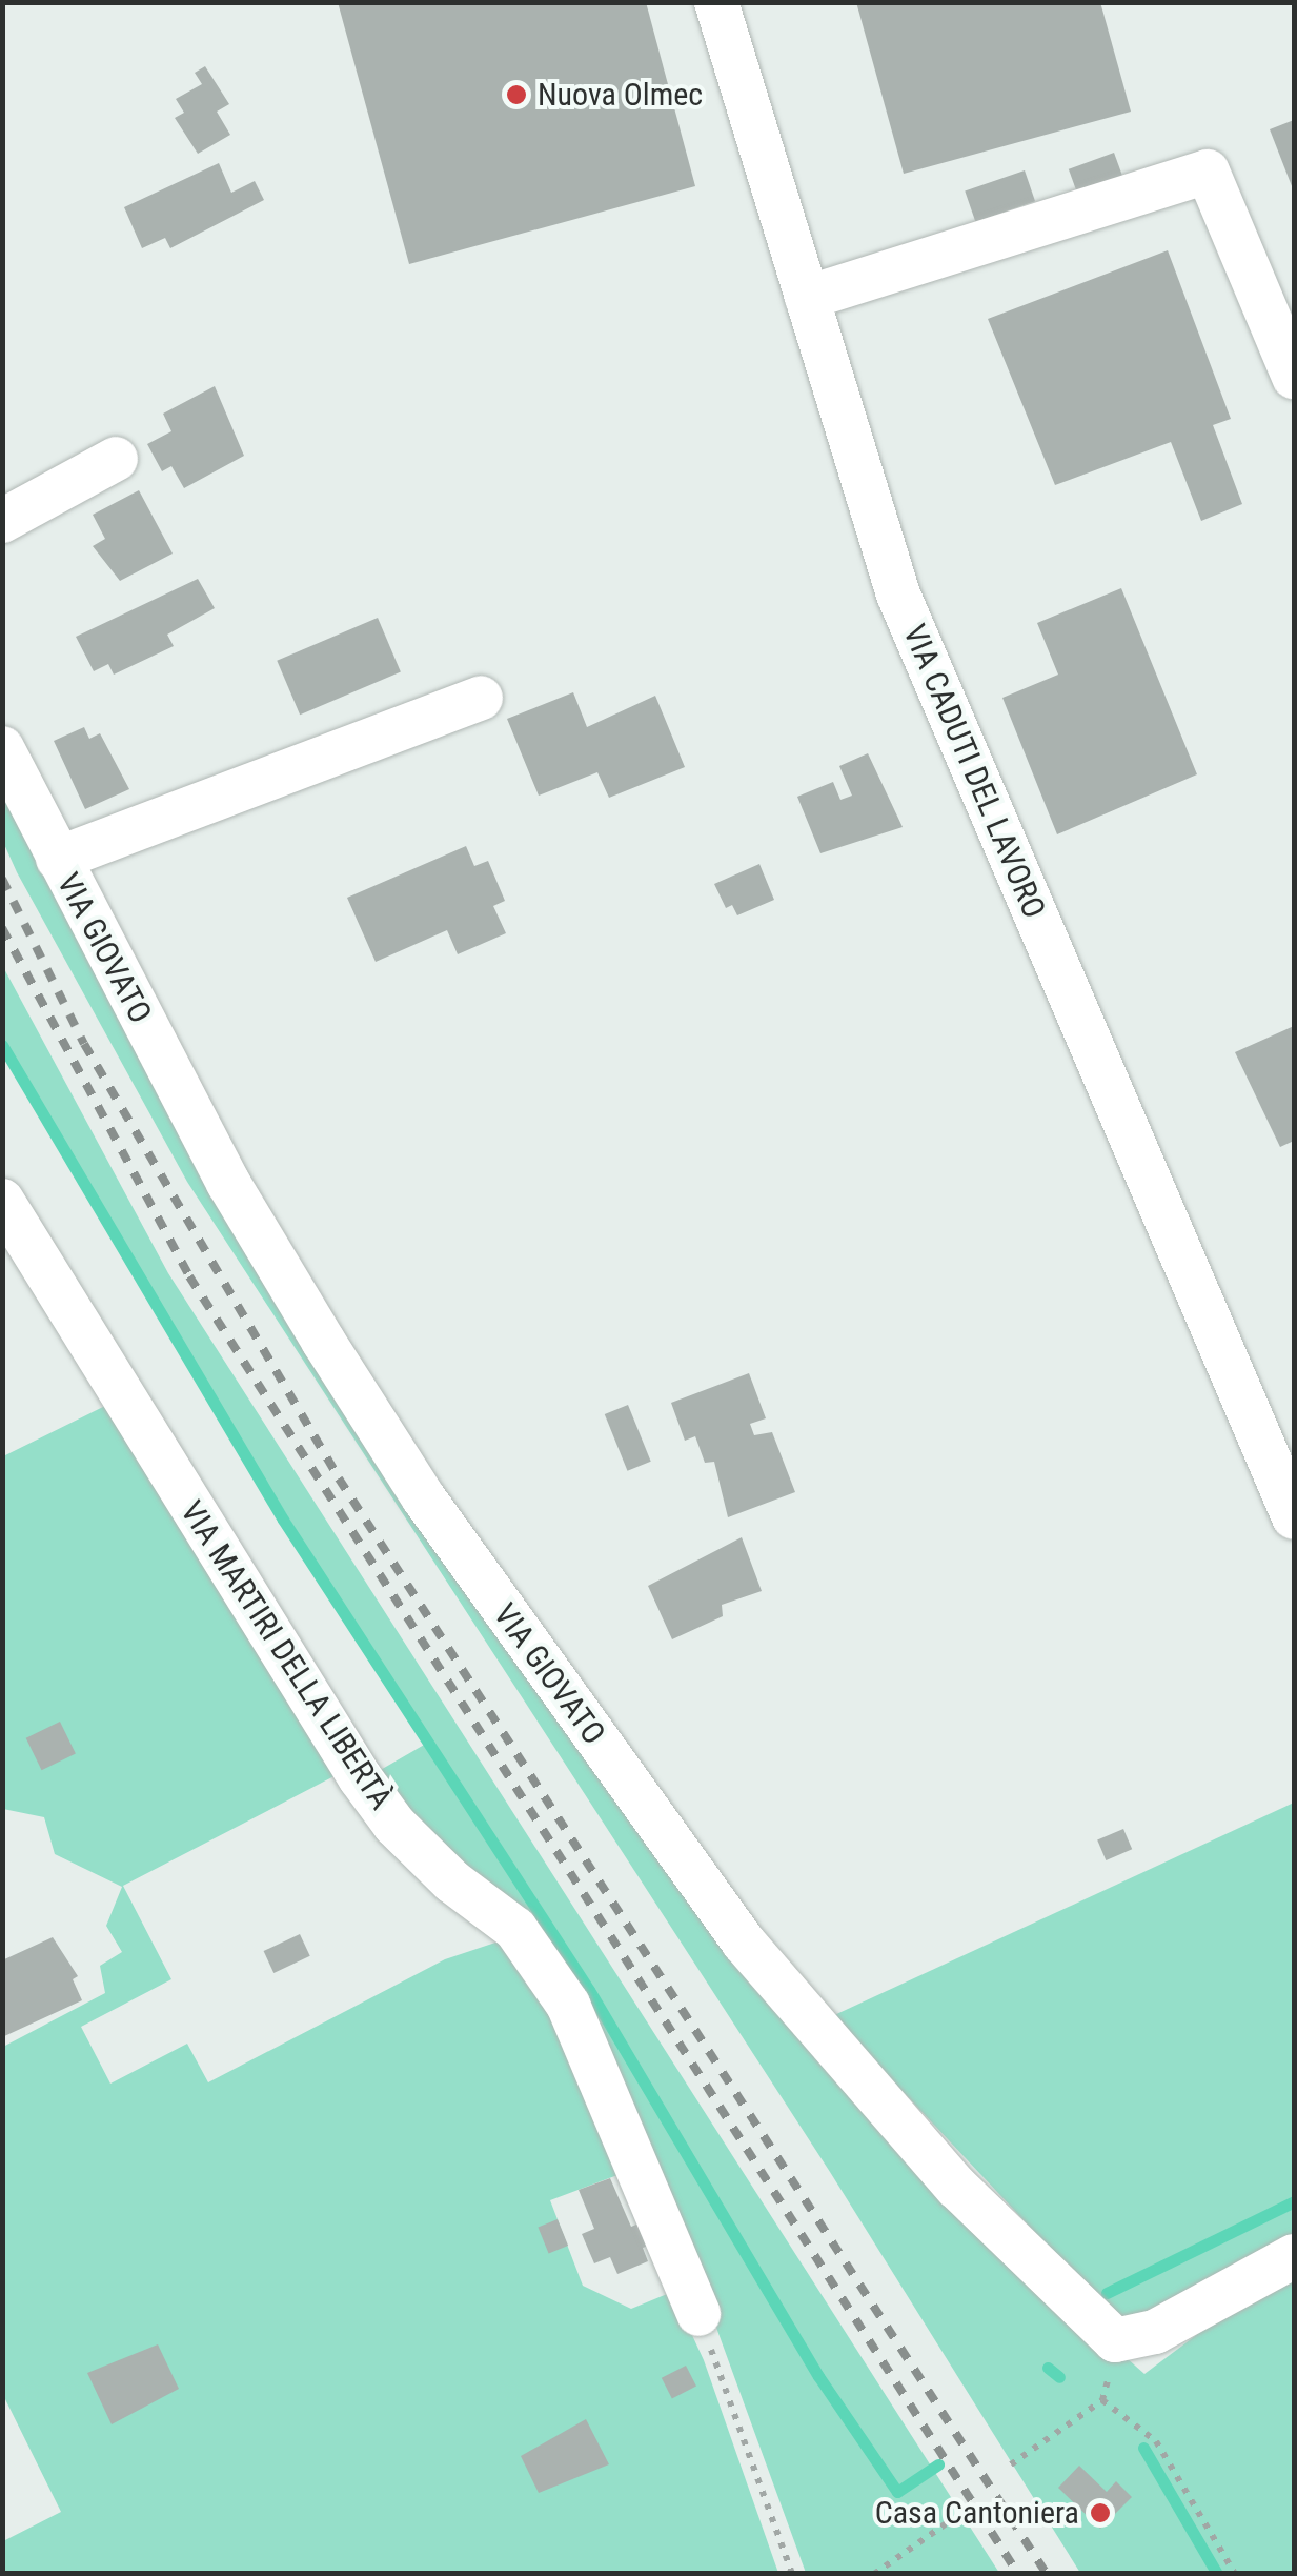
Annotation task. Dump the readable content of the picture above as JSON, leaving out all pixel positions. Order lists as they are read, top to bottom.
{
  "streets": {
    "street": ["VIA CADUTI DEL LAVORO", "VIA GIOVATO", "VIA MARTIRI DELLA LIBERTÀ"]
  },
  "places": ["Nuova Olmec", "Casa Cantoniera"]
}
